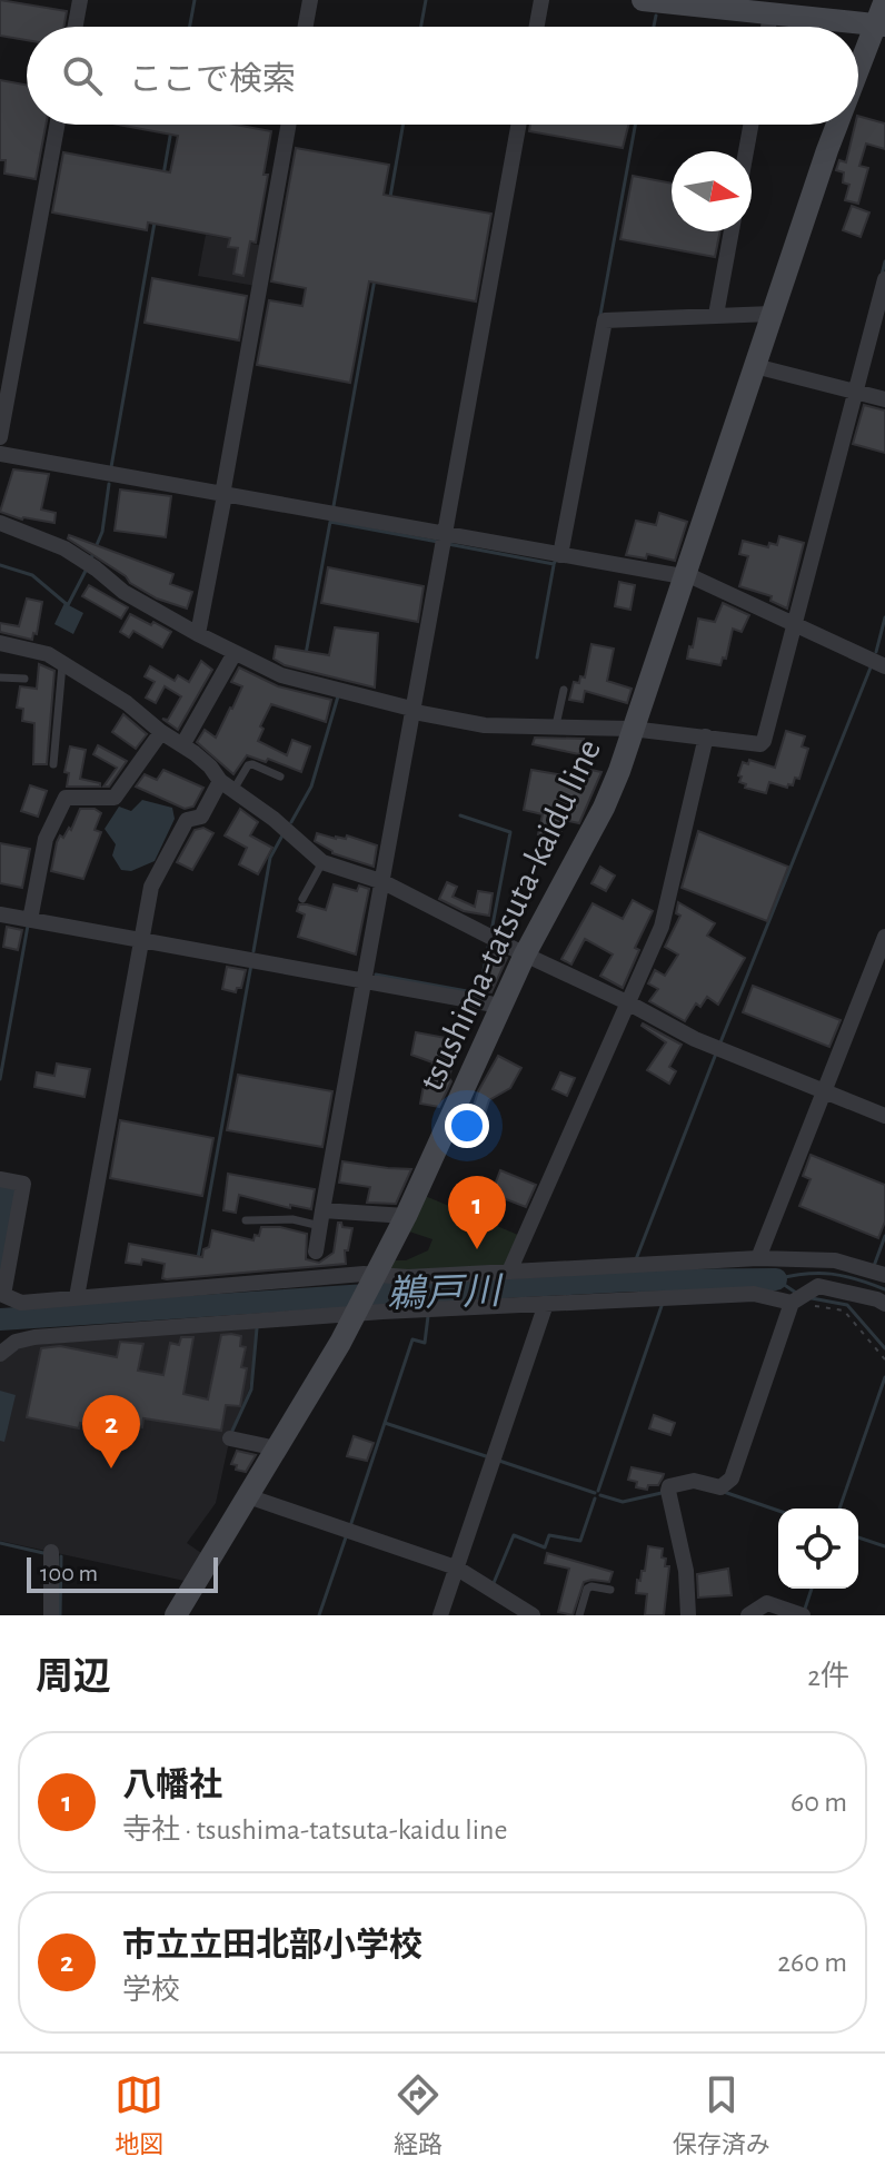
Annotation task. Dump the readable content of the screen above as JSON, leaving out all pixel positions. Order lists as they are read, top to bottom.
{
  "streets": {
    "main road": ["tsushima-tatsuta-kaidu line"]
  },
  "water": ["鵜戸川"],
  "scale_bar": "100 m",
  "north": "right",
  "page": {
    "search": "ここで検索",
    "pins": ["1", "2"],
    "scale": "100 m",
    "heading": ["周辺", "2件"],
    "list": [
      {
        "mark": "1",
        "name": "八幡社",
        "note": "寺社 · tsushima-tatsuta-kaidu line",
        "value": "60 m"
      },
      {
        "mark": "2",
        "name": "市立立田北部小学校",
        "note": "学校",
        "value": "260 m"
      }
    ],
    "nav": ["地図", "経路", "保存済み"]
  }
}
